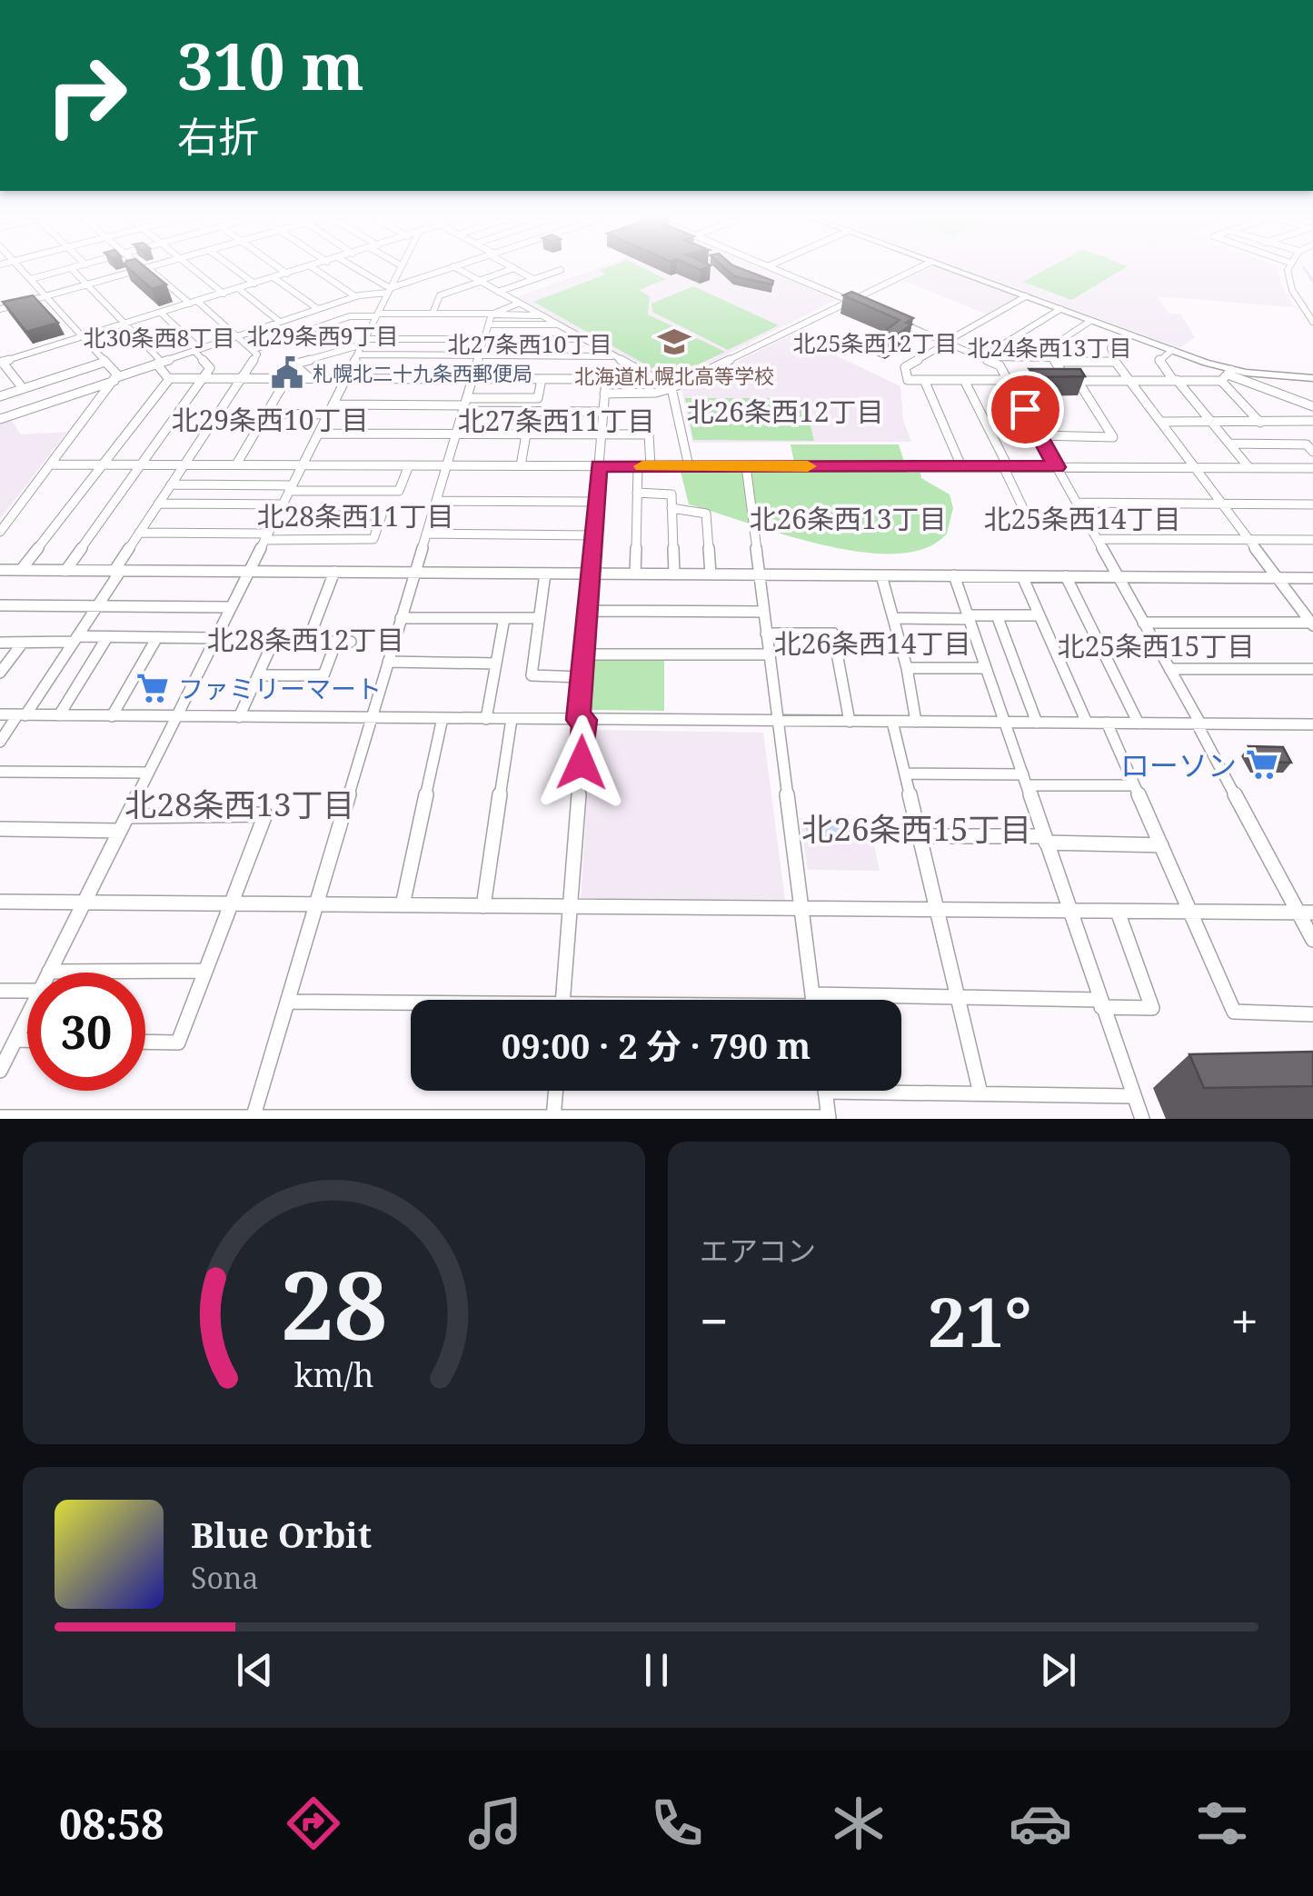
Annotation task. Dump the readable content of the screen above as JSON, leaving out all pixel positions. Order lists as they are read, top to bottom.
{
  "districts": [
    "北29条西9丁目",
    "北30条西8丁目",
    "北25条西12丁目",
    "北27条西10丁目",
    "北24条西13丁目",
    "北26条西12丁目",
    "北29条西10丁目",
    "北27条西11丁目",
    "北28条西11丁目",
    "北26条西13丁目",
    "北25条西14丁目",
    "北28条西12丁目",
    "北26条西14丁目",
    "北25条西15丁目",
    "北28条西13丁目",
    "北26条西15丁目"
  ],
  "places": {
    "school or university": ["北海道札幌北高等学校"],
    "public building": ["札幌北二十九条西郵便局"],
    "supermarket": ["ファミリーマート", "ローソン"]
  },
  "page": {
    "turn": ["310 m", "右折"],
    "limit": "30",
    "trip": "09:00 · 2 分 · 790 m",
    "tile": "エアコン",
    "heat": ["−", "21°", "+"],
    "song": ["Blue Orbit", "Sona"],
    "tabs": "08:58",
    "gauge": ["28", "km/h"]
  }
}
